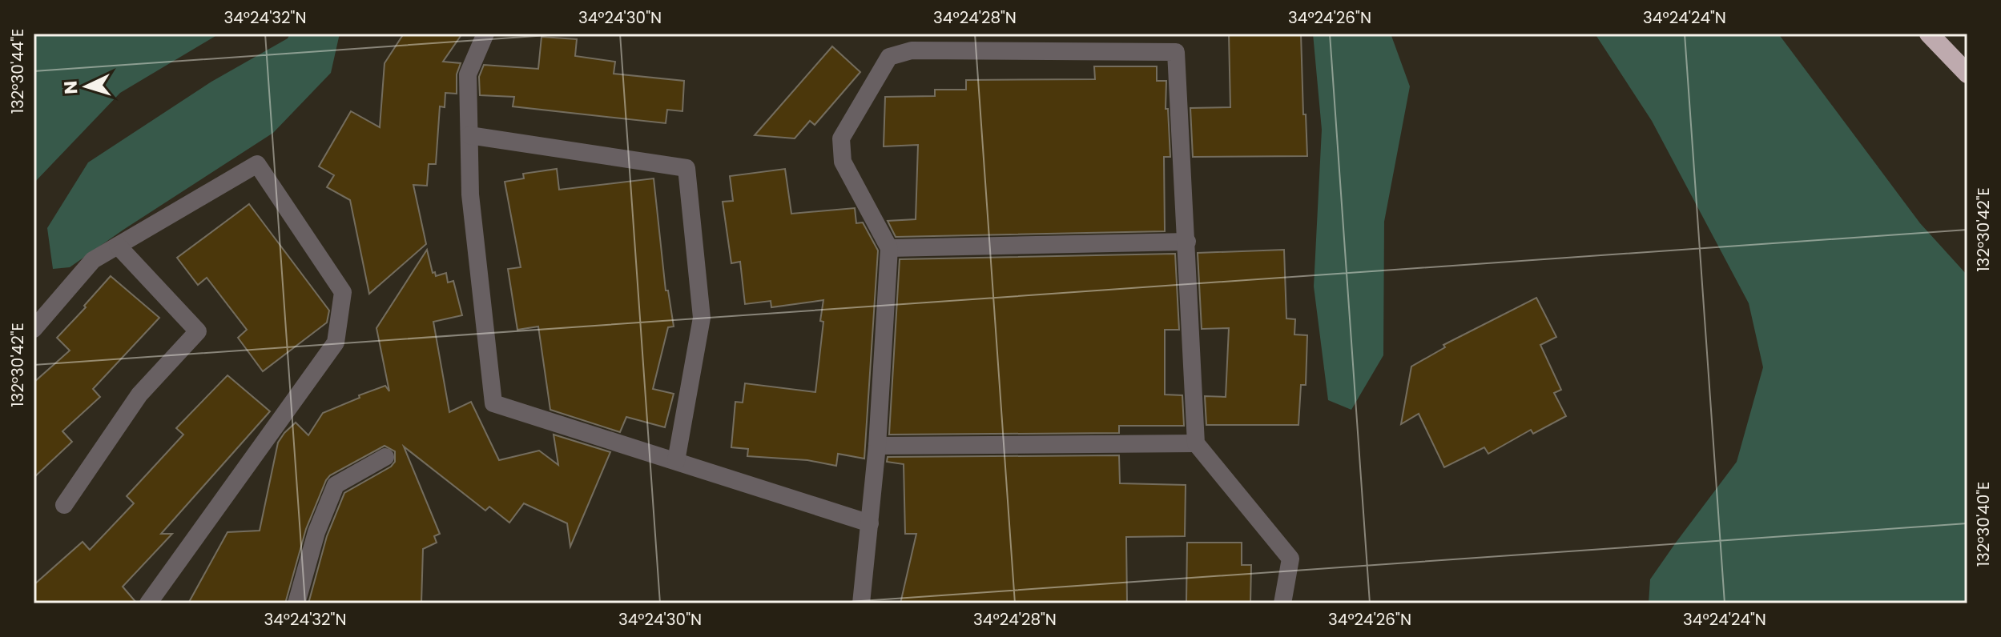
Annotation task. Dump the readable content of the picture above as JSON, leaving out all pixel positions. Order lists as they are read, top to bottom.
{
  "north": "left",
  "coordinates": [
    "34°24'32\"N",
    "34°24'30\"N",
    "34°24'28\"N",
    "34°24'26\"N",
    "34°24'24\"N",
    "132°30'44\"E",
    "132°30'42\"E",
    "132°30'40\"E"
  ]
}
